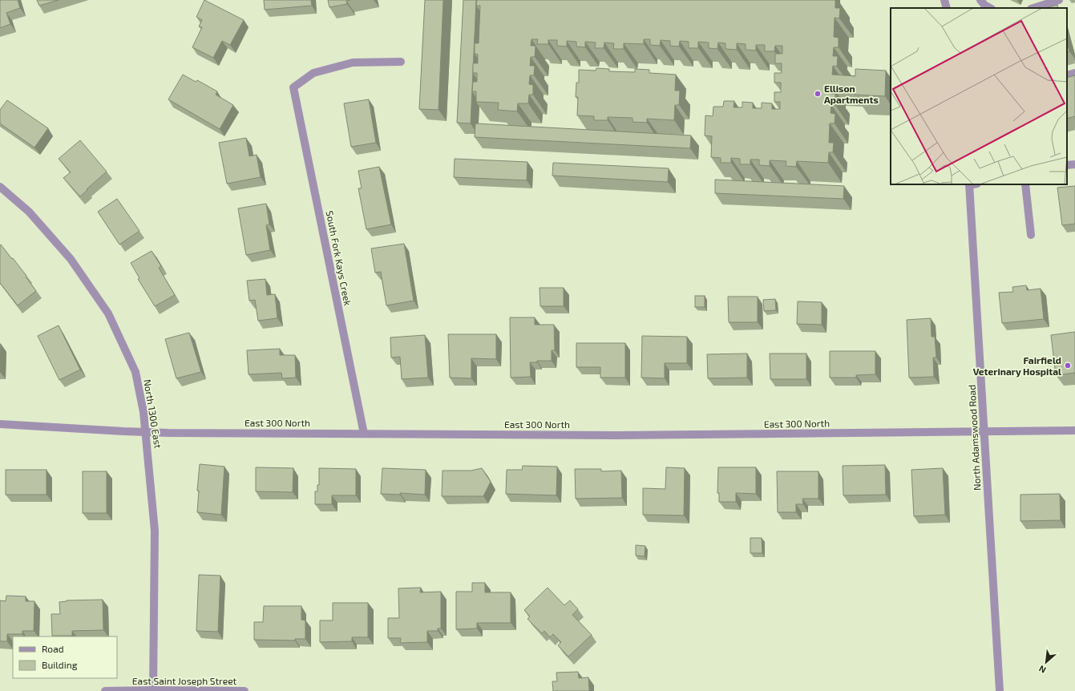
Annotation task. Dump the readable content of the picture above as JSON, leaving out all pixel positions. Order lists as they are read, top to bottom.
{
  "streets": {
    "street": [
      "South Fork Kays Creek",
      "North 1300 East",
      "East 300 North",
      "North Adamswood Road",
      "East Saint Joseph Street"
    ]
  },
  "crossings": [
    ["South Fork Kays Creek", "East 300 North"],
    ["North 1300 East", "East 300 North"],
    ["North 1300 East", "East Saint Joseph Street"],
    ["East 300 North", "North Adamswood Road"]
  ],
  "places": ["Ellison Apartments", "Fairfield Veterinary Hospital"],
  "legend": ["Road", "Building"],
  "north": "bottom left"
}
